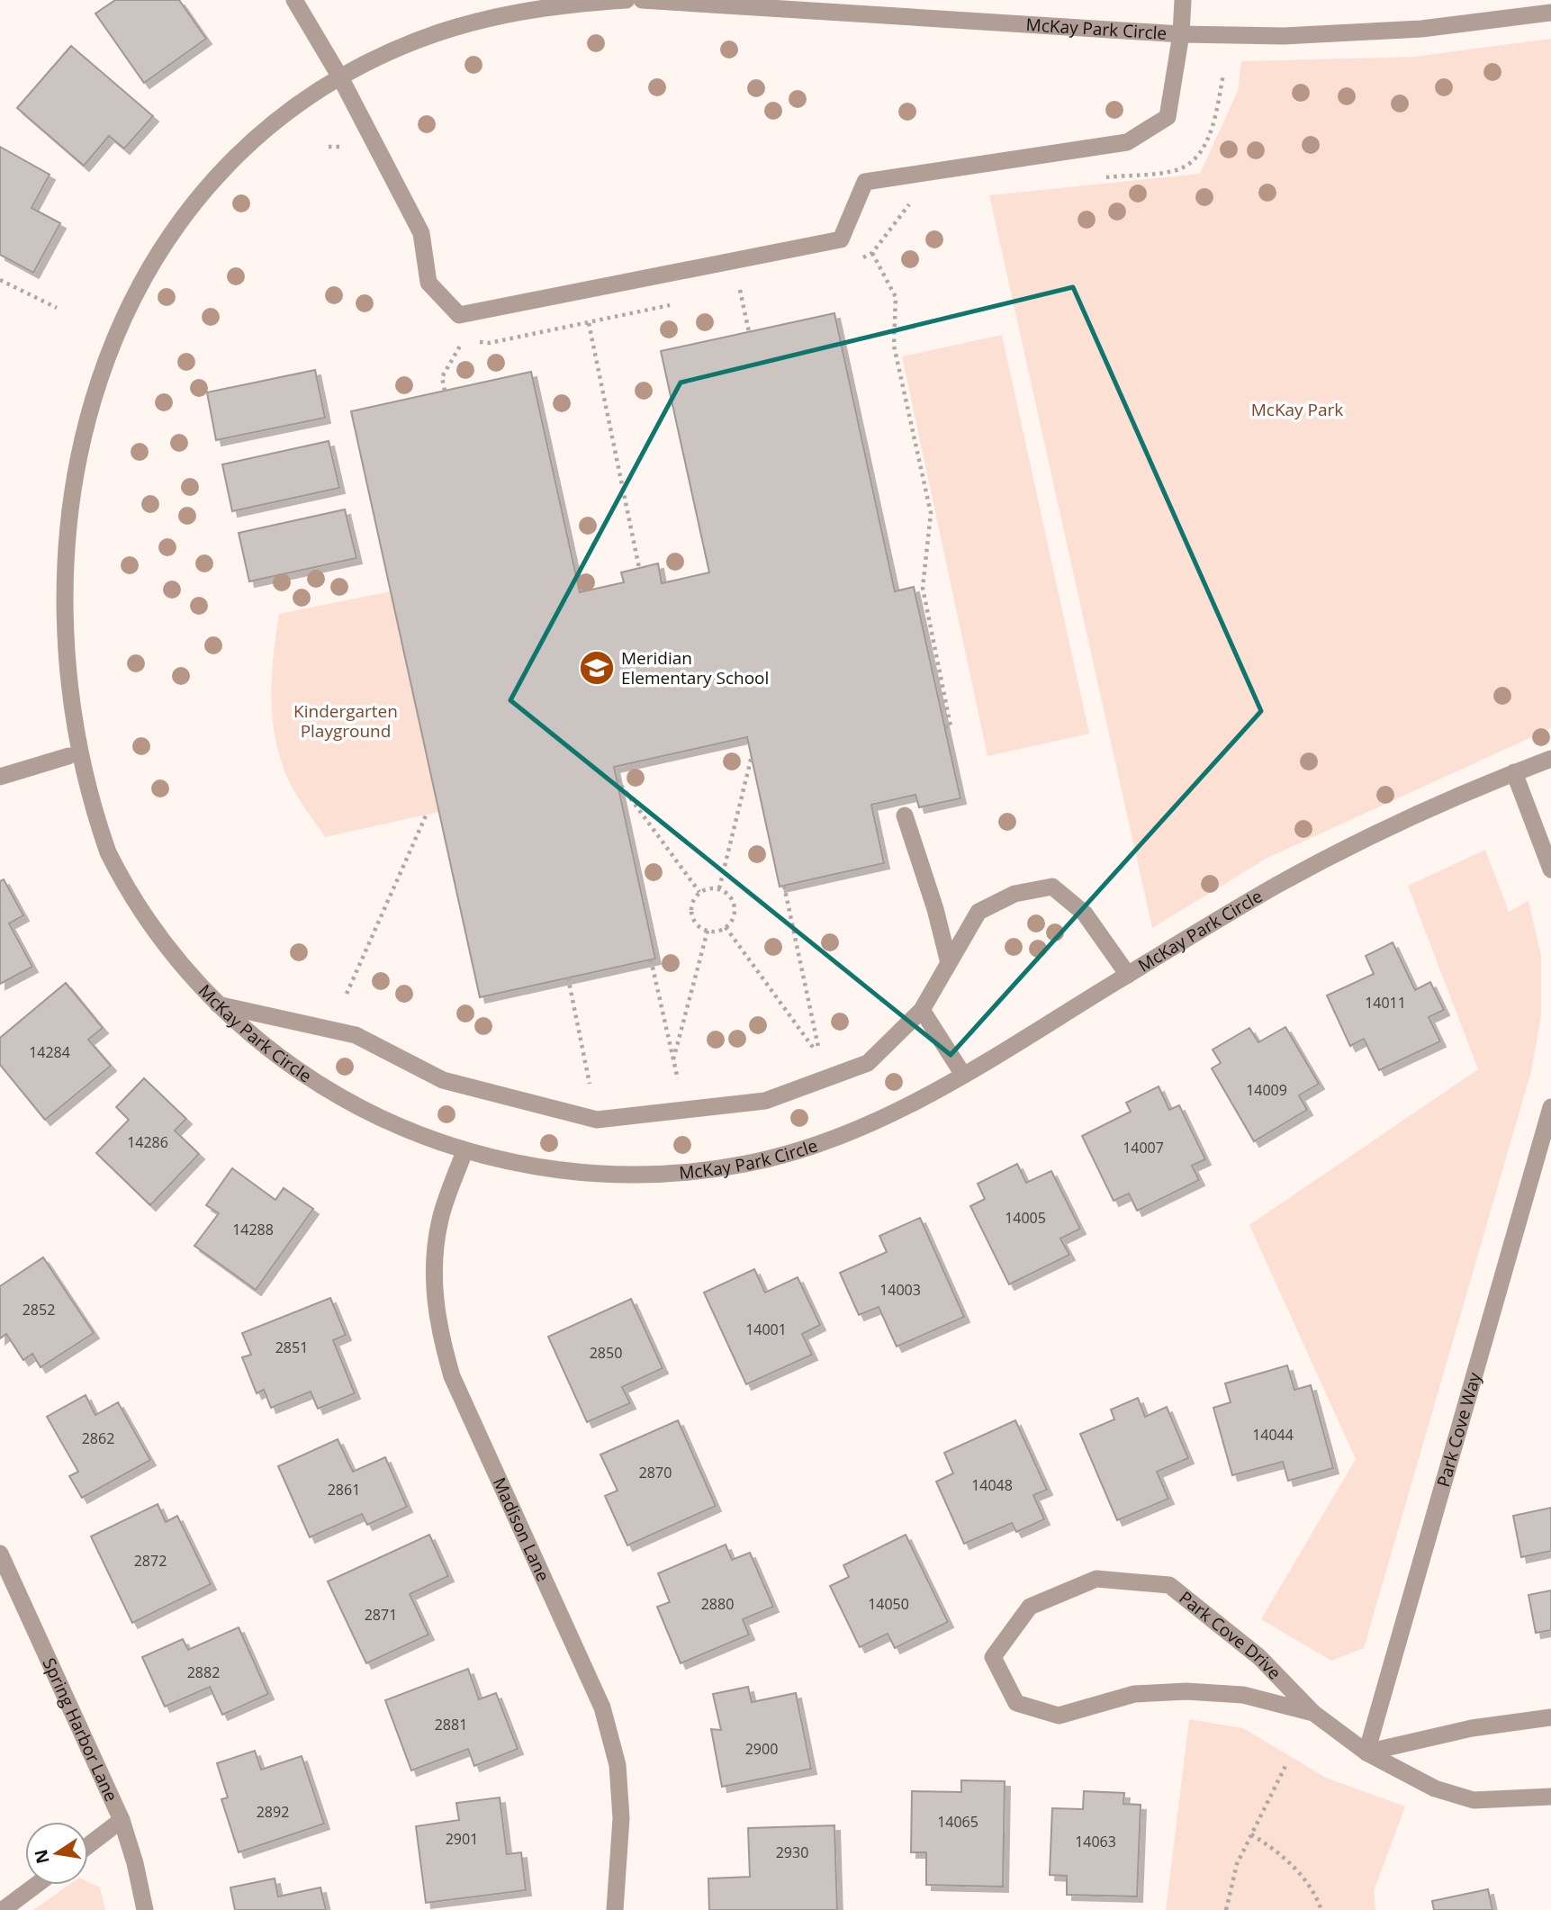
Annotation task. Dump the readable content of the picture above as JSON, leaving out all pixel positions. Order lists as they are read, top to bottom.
{
  "streets": {
    "street": [
      "McKay Park Circle",
      "Park Cove Way",
      "Madison Lane",
      "Park Cove Drive",
      "Spring Harbor Lane"
    ]
  },
  "crossings": [
    ["McKay Park Circle", "Madison Lane"],
    ["Park Cove Way", "Park Cove Drive"]
  ],
  "parks": ["McKay Park", "Kindergarten Playground"],
  "places": {
    "school or university": ["Meridian Elementary School"]
  },
  "house_numbers": [
    "14011",
    "14284",
    "14009",
    "14286",
    "14007",
    "14005",
    "14288",
    "14003",
    "2852",
    "14001",
    "2851",
    "2850",
    "14044",
    "2862",
    "2870",
    "14048",
    "2861",
    "2872",
    "2880",
    "14050",
    "2871",
    "2882",
    "2881",
    "2900",
    "2892",
    "14065",
    "2901",
    "14063",
    "2930"
  ],
  "north": "left"
}
